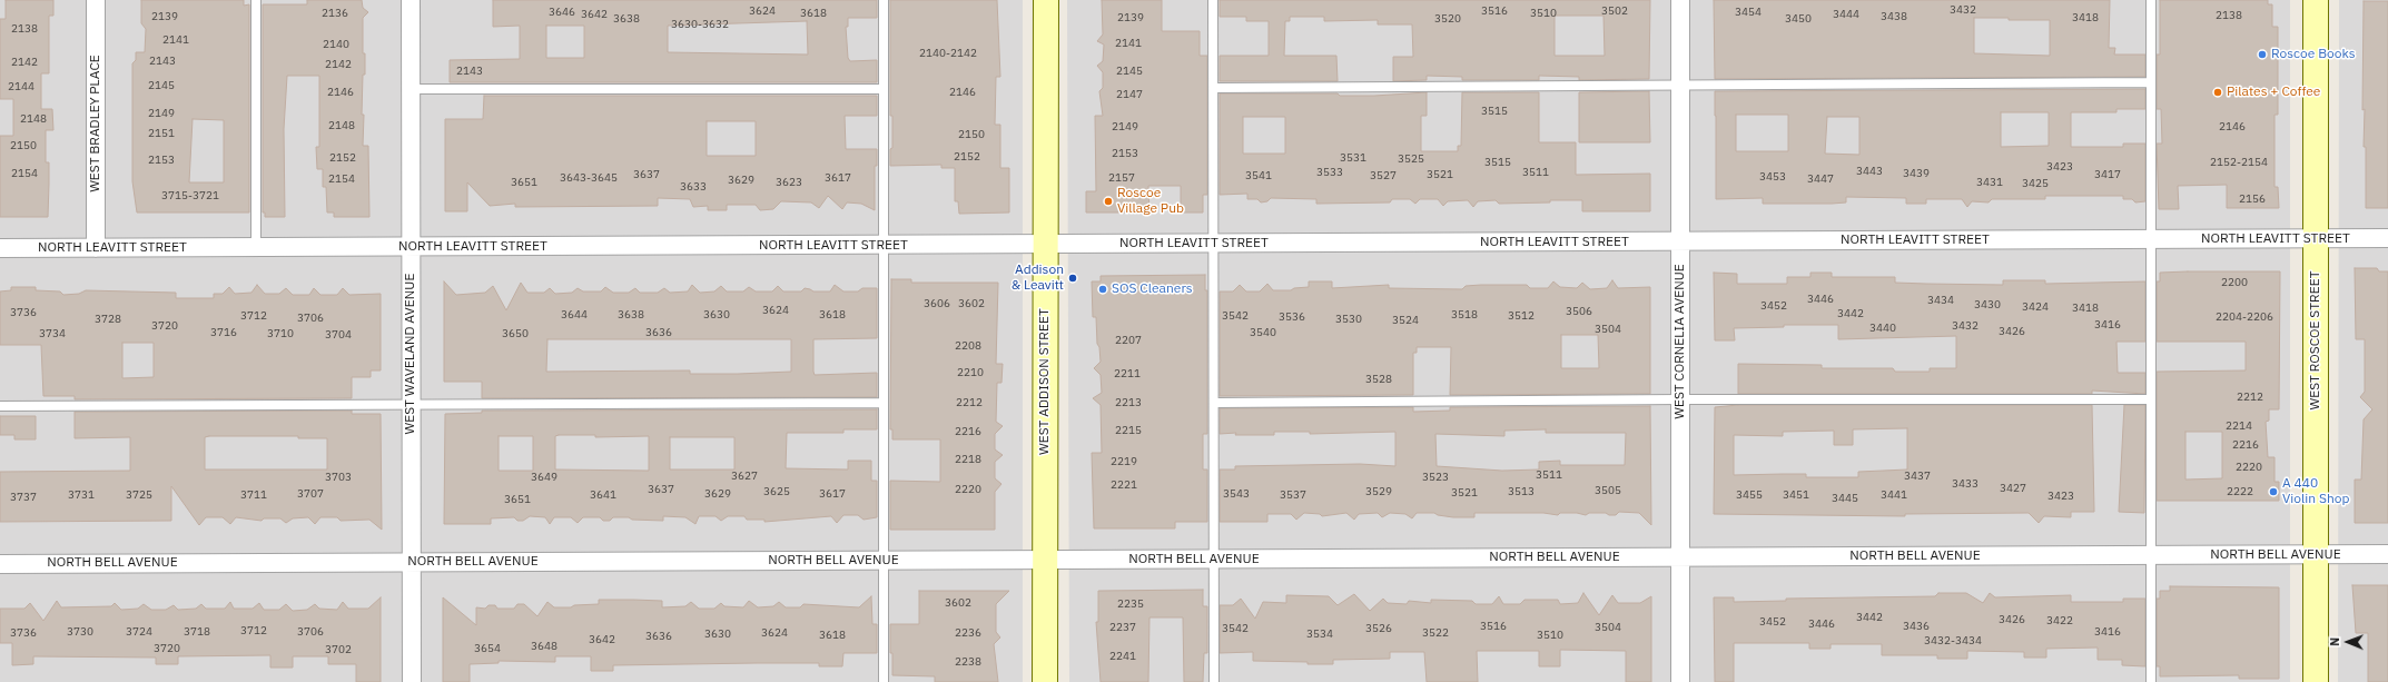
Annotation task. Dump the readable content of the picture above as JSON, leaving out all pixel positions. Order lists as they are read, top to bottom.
{
  "streets": {
    "street": [
      "WEST BRADLEY PLACE",
      "NORTH LEAVITT STREET",
      "WEST ROSCOE STREET",
      "WEST CORNELIA AVENUE",
      "WEST WAVELAND AVENUE",
      "WEST ADDISON STREET",
      "NORTH BELL AVENUE"
    ]
  },
  "crossings": [
    ["WEST BRADLEY PLACE", "NORTH LEAVITT STREET"],
    ["NORTH LEAVITT STREET", "WEST ROSCOE STREET"],
    ["NORTH LEAVITT STREET", "WEST CORNELIA AVENUE"],
    ["NORTH LEAVITT STREET", "WEST WAVELAND AVENUE"],
    ["NORTH LEAVITT STREET", "WEST ADDISON STREET"],
    ["WEST ROSCOE STREET", "NORTH BELL AVENUE"],
    ["WEST CORNELIA AVENUE", "NORTH BELL AVENUE"],
    ["WEST WAVELAND AVENUE", "NORTH BELL AVENUE"],
    ["WEST ADDISON STREET", "NORTH BELL AVENUE"]
  ],
  "places": [
    "Roscoe Books",
    "Pilates + Coffee",
    "Roscoe Village Pub",
    "Addison & Leavitt",
    "SOS Cleaners",
    "A 440 Violin Shop"
  ],
  "house_numbers": [
    "3432",
    "3624",
    "3516",
    "3502",
    "3646",
    "3454",
    "2136",
    "3618",
    "3510",
    "3642",
    "3444",
    "2138",
    "2139",
    "3438",
    "2139",
    "3418",
    "3638",
    "3520",
    "3450",
    "3630-3632",
    "2138",
    "2141",
    "2141",
    "2140",
    "2140-2142",
    "2143",
    "2142",
    "2142",
    "2143",
    "2145",
    "2145",
    "2144",
    "2146",
    "2146",
    "2147",
    "3515",
    "2149",
    "2148",
    "2148",
    "2149",
    "2146",
    "2151",
    "2150",
    "2150",
    "2153",
    "2152",
    "2152",
    "3531",
    "3525",
    "2153",
    "3515",
    "2152-2154",
    "3423",
    "3443",
    "3533",
    "3511",
    "2154",
    "3439",
    "3637",
    "3521",
    "3417",
    "3541",
    "3527",
    "3453",
    "3643-3645",
    "3617",
    "2157",
    "2154",
    "3447",
    "3629",
    "3651",
    "3623",
    "3431",
    "3425",
    "3633",
    "3715-3721",
    "2156",
    "2200",
    "3446",
    "3434",
    "3606",
    "3602",
    "3430",
    "3452",
    "3424",
    "3418",
    "3624",
    "3506",
    "3736",
    "3442",
    "3644",
    "3638",
    "3630",
    "3618",
    "3518",
    "3712",
    "3542",
    "3512",
    "3536",
    "2204-2206",
    "3706",
    "3728",
    "3530",
    "3524",
    "3416",
    "3720",
    "3432",
    "3440",
    "3504",
    "3426",
    "3716",
    "3636",
    "3540",
    "3734",
    "3710",
    "3650",
    "3704",
    "2207",
    "2208",
    "2210",
    "2211",
    "3528",
    "2212",
    "2212",
    "2213",
    "2214",
    "2215",
    "2216",
    "2216",
    "2218",
    "2219",
    "2220",
    "3511",
    "3627",
    "3437",
    "3703",
    "3649",
    "3523",
    "3433",
    "2221",
    "3427",
    "3637",
    "2220",
    "3505",
    "3625",
    "3529",
    "3513",
    "2222",
    "3521",
    "3707",
    "3629",
    "3617",
    "3543",
    "3731",
    "3725",
    "3711",
    "3641",
    "3537",
    "3455",
    "3451",
    "3441",
    "3423",
    "3737",
    "3445",
    "3651",
    "3602",
    "2235",
    "3442",
    "3426",
    "3422",
    "3452",
    "3446",
    "3516",
    "3436",
    "2237",
    "3504",
    "3542",
    "3526",
    "3712",
    "3730",
    "3724",
    "3718",
    "3706",
    "3416",
    "3736",
    "3624",
    "2236",
    "3522",
    "3630",
    "3534",
    "3618",
    "3510",
    "3636",
    "3642",
    "3432-3434",
    "3648",
    "3720",
    "3654",
    "3702",
    "2241",
    "2238"
  ],
  "north": "left"
}
